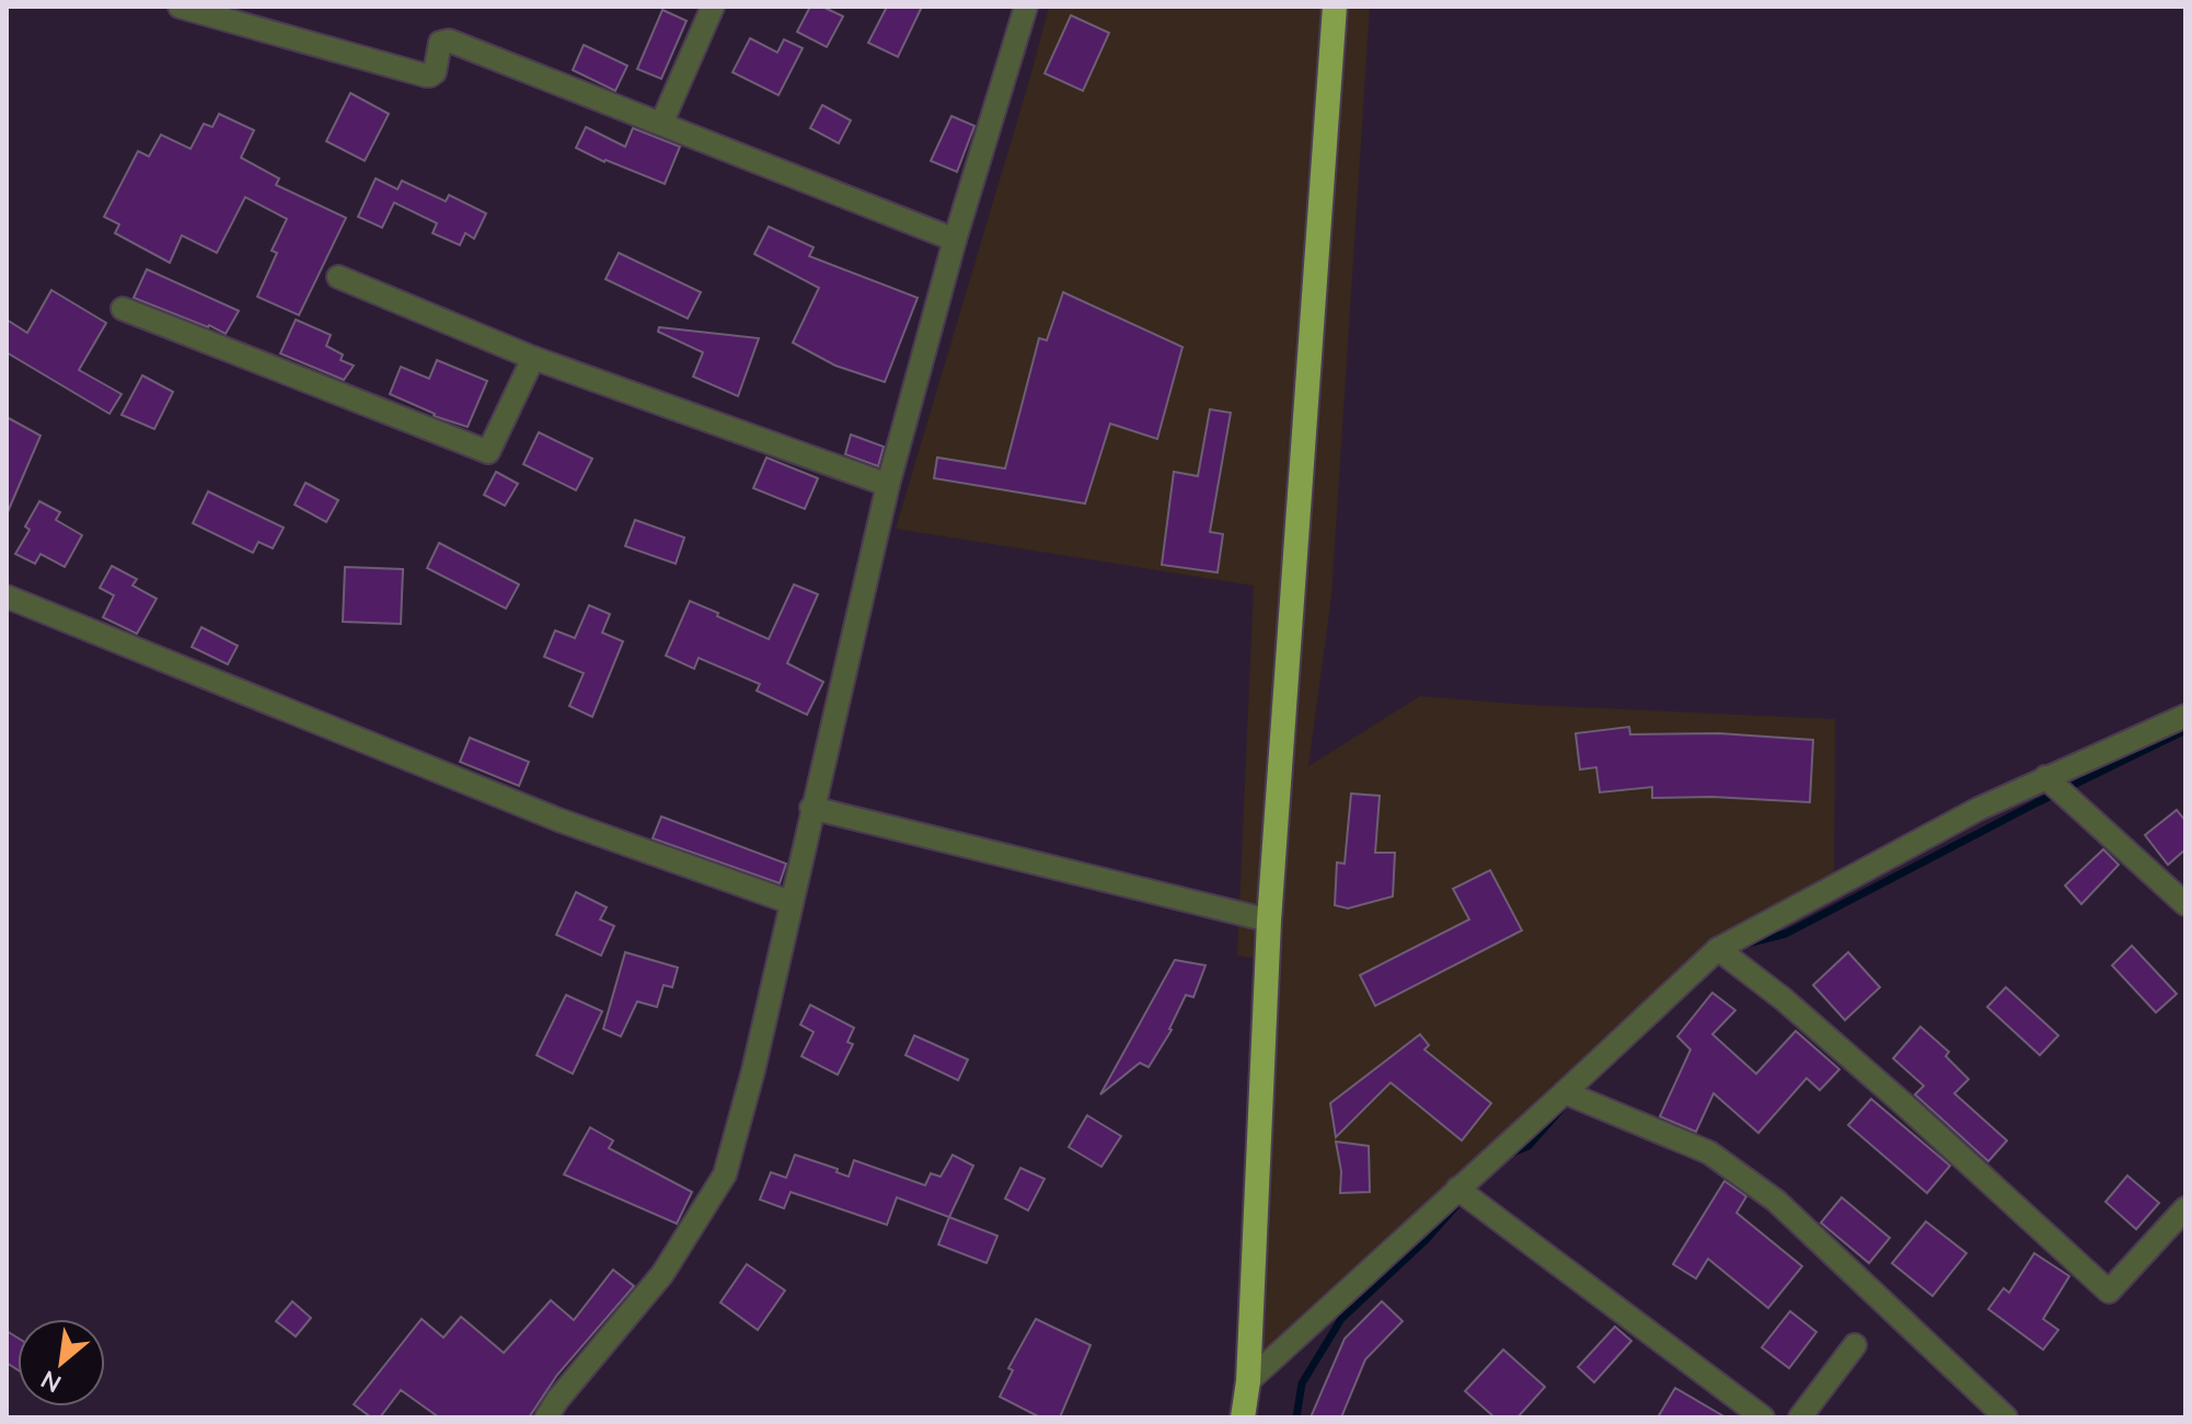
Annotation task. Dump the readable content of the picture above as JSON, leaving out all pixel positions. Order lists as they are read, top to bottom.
{
  "north": "bottom left"
}
